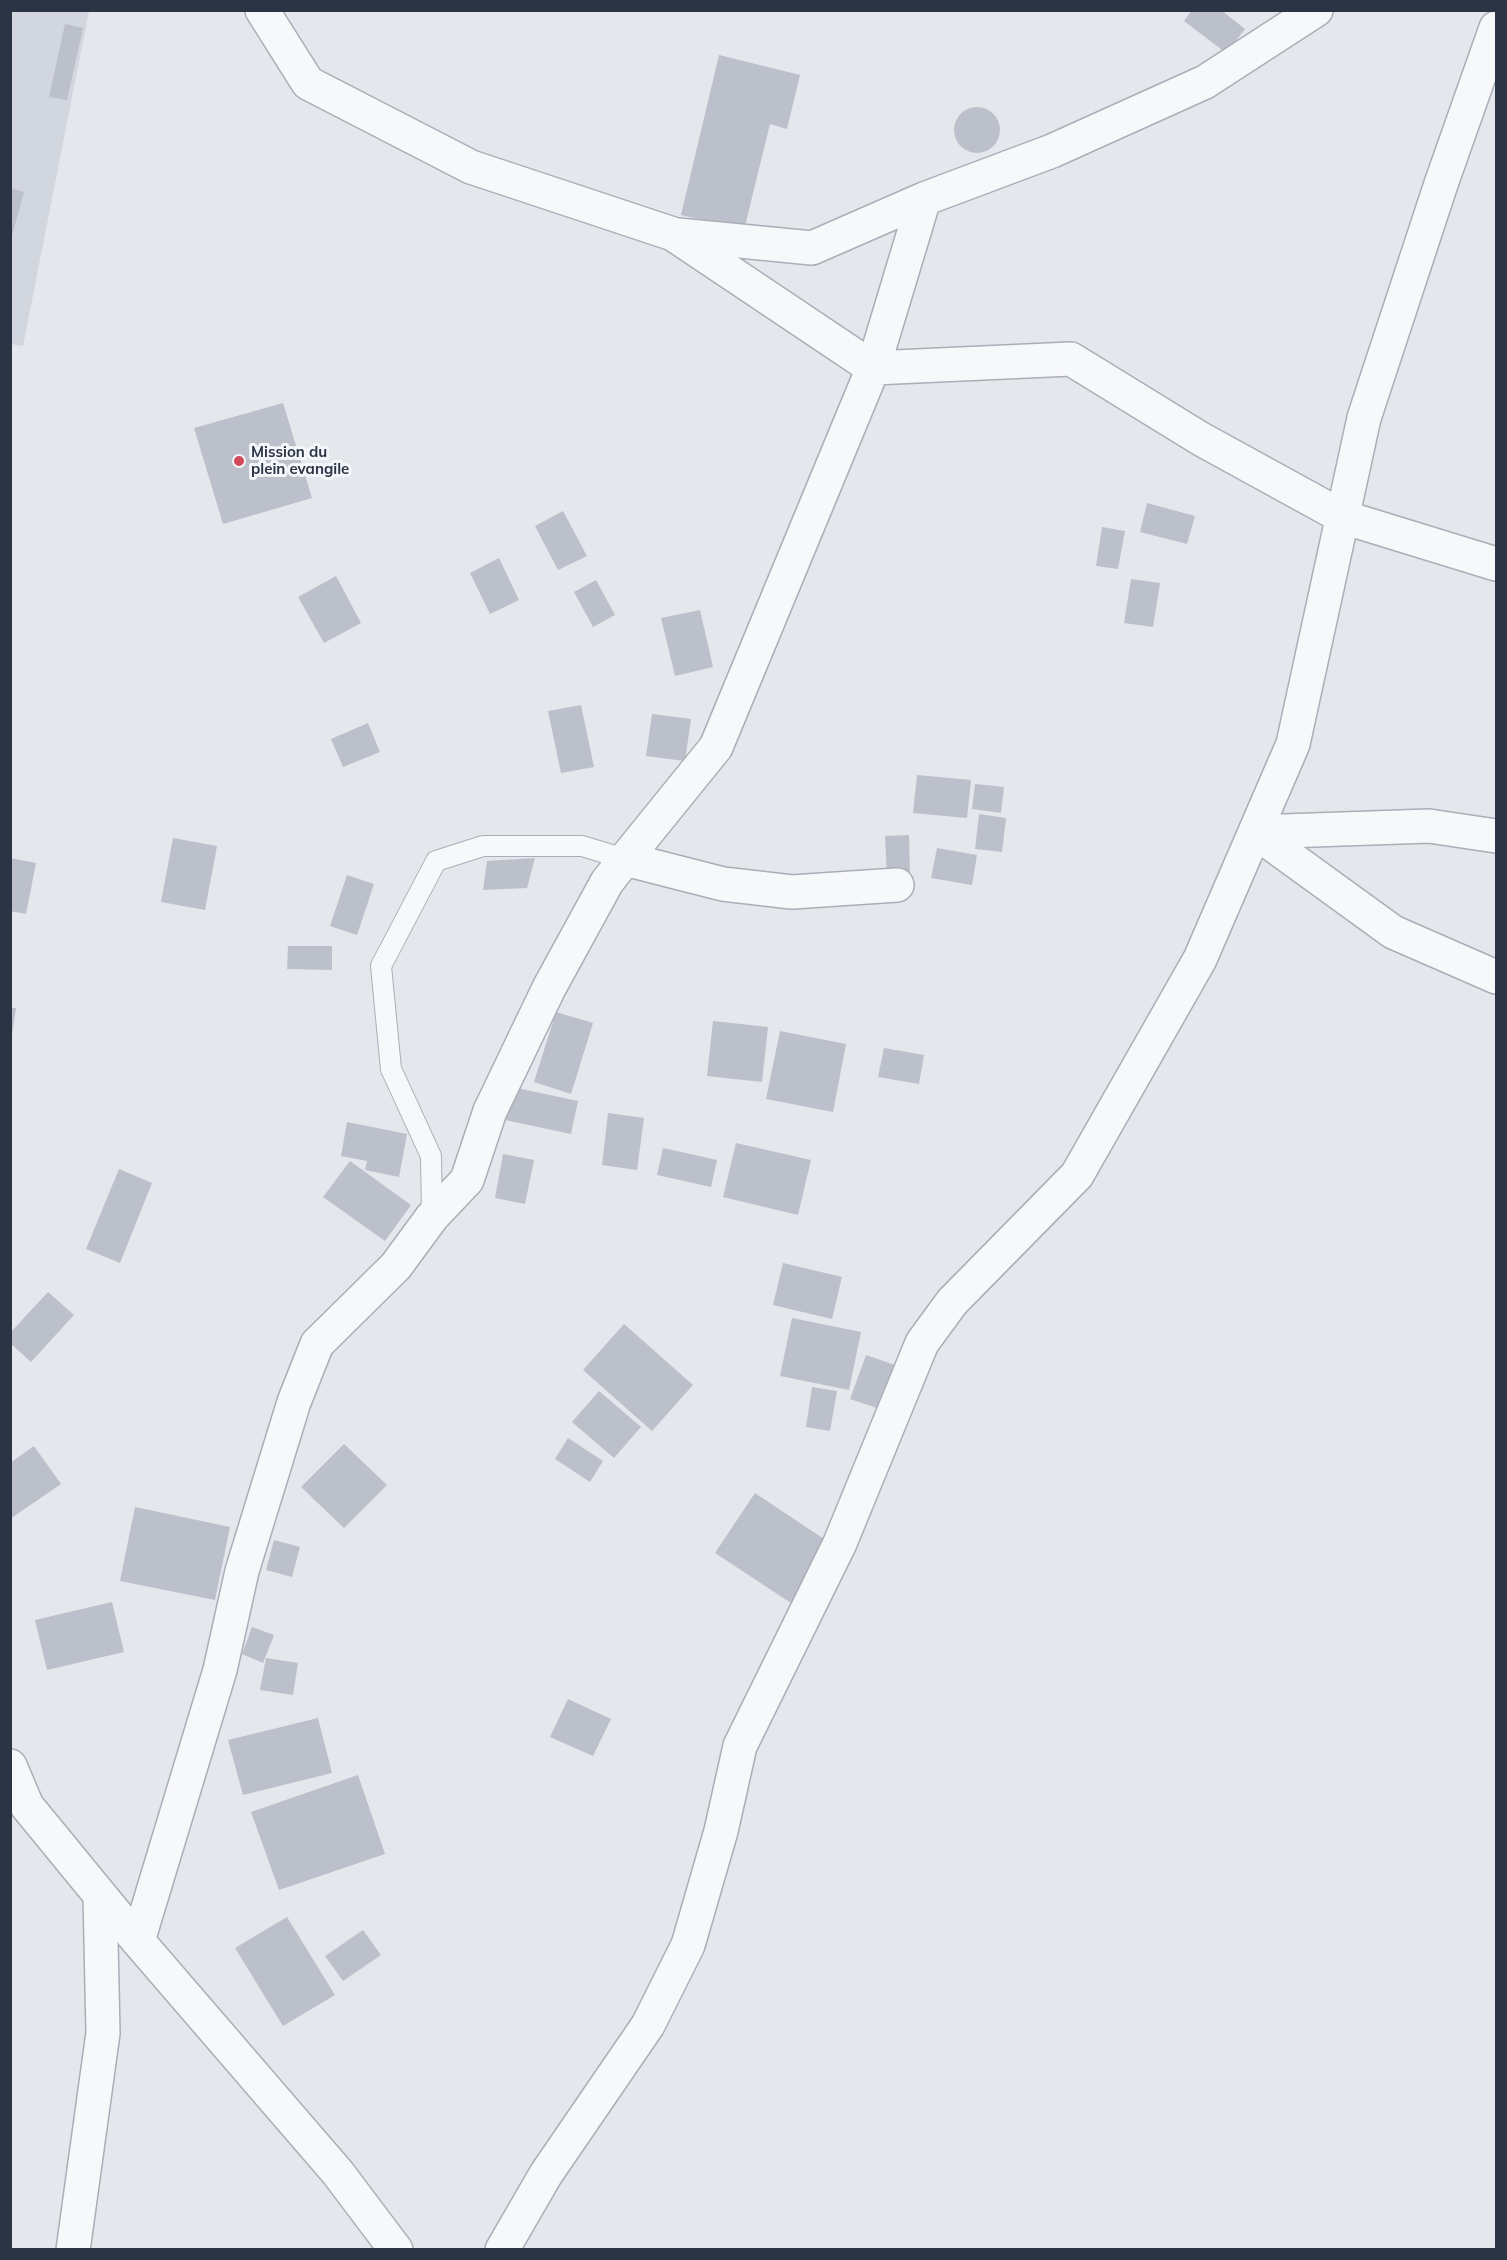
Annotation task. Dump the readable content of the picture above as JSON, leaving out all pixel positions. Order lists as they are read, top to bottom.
{
  "places": ["Mission du plein evangile"]
}
